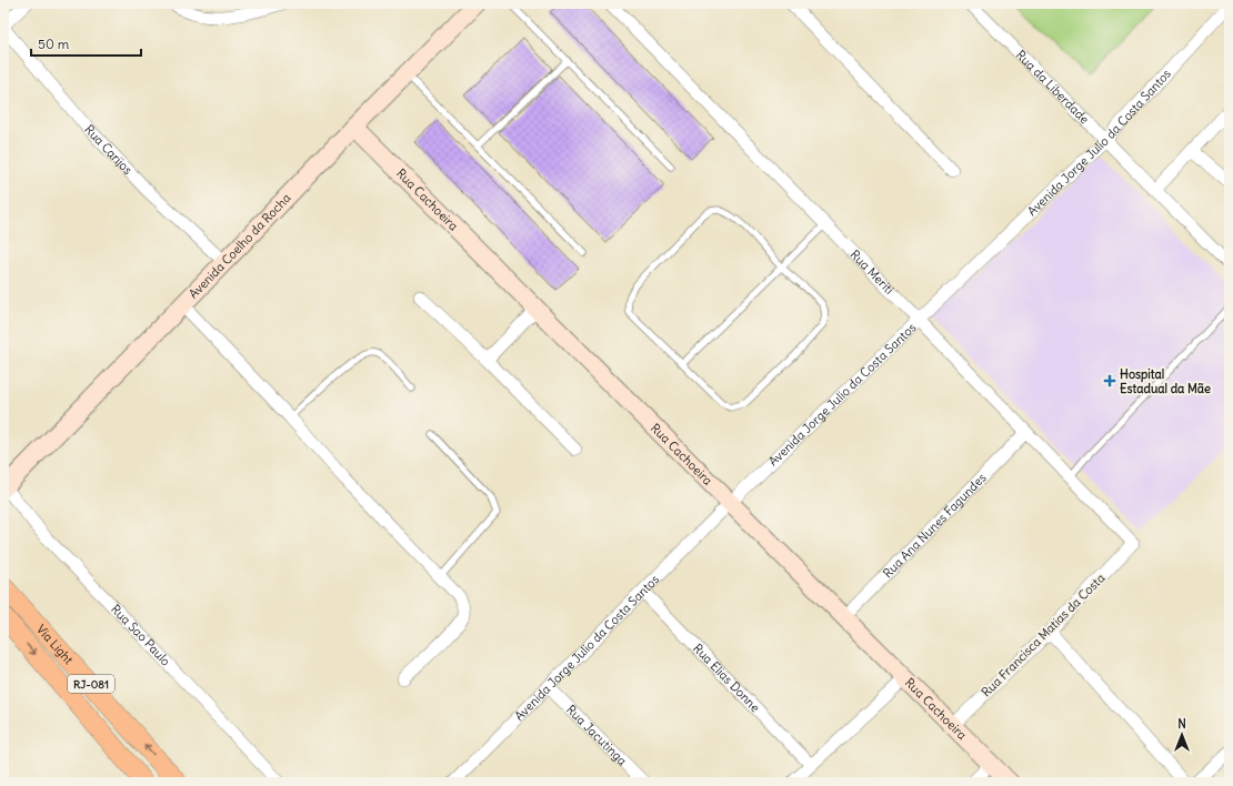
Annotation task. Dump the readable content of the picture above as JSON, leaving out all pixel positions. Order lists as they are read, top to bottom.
{
  "streets": {
    "main road": [
      "Rua Cachoeira",
      "Avenida Coelho da Rocha",
      "Via Light",
      "RJ-081"
    ],
    "street": [
      "Rua da Liberdade",
      "Avenida Jorge Julio da Costa Santos",
      "Rua Carijos",
      "Rua Meriti",
      "Rua Ana Nunes Fagundes",
      "Rua Sao Paulo",
      "Rua Francisca Matias da Costa",
      "Rua Elias Donne",
      "Rua Jacutinga"
    ]
  },
  "crossings": [
    ["Rua da Liberdade", "Avenida Jorge Julio da Costa Santos"],
    ["Avenida Jorge Julio da Costa Santos", "Rua Cachoeira"],
    ["Avenida Jorge Julio da Costa Santos", "Rua Meriti"],
    ["Avenida Jorge Julio da Costa Santos", "Rua Elias Donne"],
    ["Avenida Jorge Julio da Costa Santos", "Rua Jacutinga"],
    ["Rua Carijos", "Avenida Coelho da Rocha"],
    ["Rua Cachoeira", "Avenida Coelho da Rocha"],
    ["Rua Cachoeira", "Rua Ana Nunes Fagundes"],
    ["Rua Cachoeira", "Rua Francisca Matias da Costa"],
    ["Avenida Coelho da Rocha", "Rua Sao Paulo"],
    ["Rua Meriti", "Rua Ana Nunes Fagundes"],
    ["Rua Meriti", "Rua Francisca Matias da Costa"]
  ],
  "places": {
    "health": ["Hospital Estadual da Mãe"]
  },
  "scale_bar": "50 m",
  "north": "top"
}
